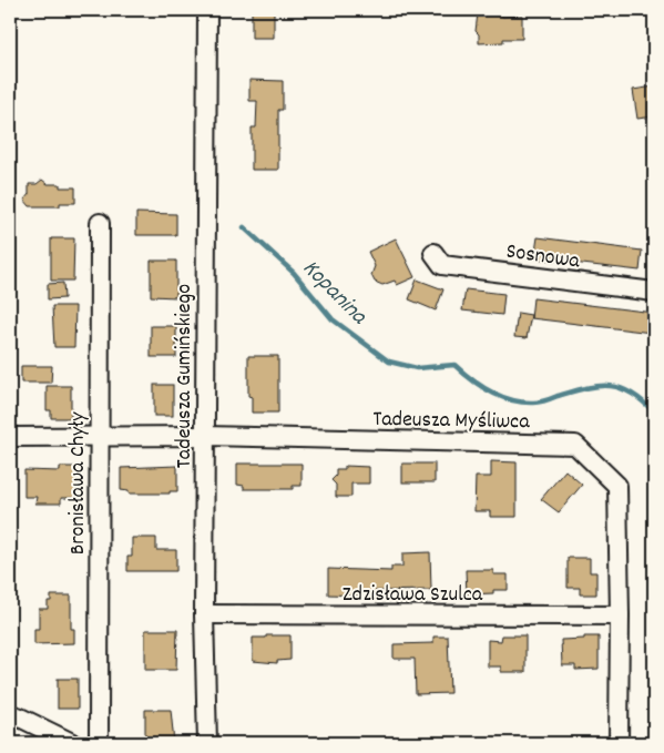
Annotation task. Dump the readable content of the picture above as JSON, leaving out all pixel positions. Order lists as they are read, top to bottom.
{
  "streets": {
    "street": [
      "Sosnowa",
      "Tadeusza Gumińskiego",
      "Tadeusza Myśliwca",
      "Bronisława Chyły",
      "Zdzisława Szulca"
    ]
  },
  "crossings": [
    ["Tadeusza Gumińskiego", "Tadeusza Myśliwca"],
    ["Tadeusza Gumińskiego", "Zdzisława Szulca"],
    ["Tadeusza Myśliwca", "Bronisława Chyły"],
    ["Tadeusza Myśliwca", "Zdzisława Szulca"]
  ],
  "water": ["Kopanina"]
}
